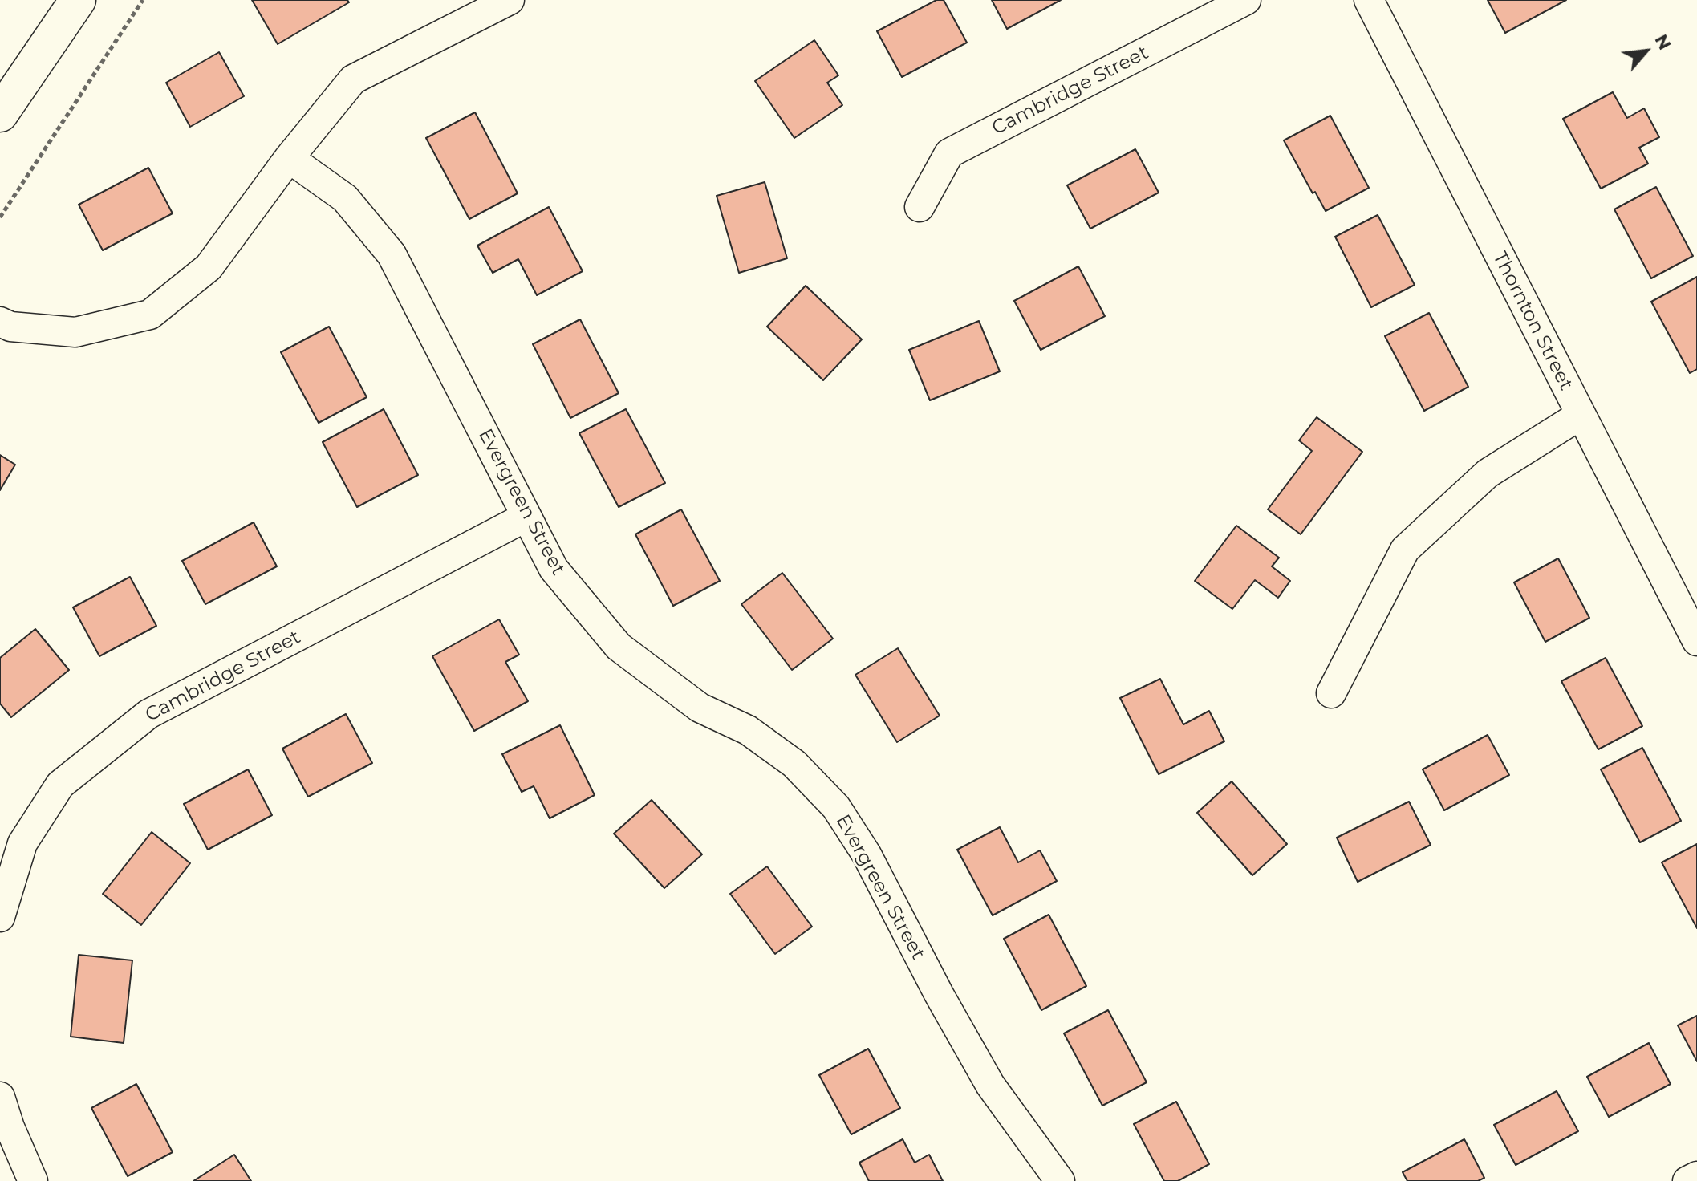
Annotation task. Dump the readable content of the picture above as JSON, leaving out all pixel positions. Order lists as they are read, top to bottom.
{
  "streets": {
    "street": ["Cambridge Street", "Thornton Street", "Evergreen Street"]
  },
  "crossings": [
    ["Cambridge Street", "Evergreen Street"]
  ],
  "north": "top right"
}
